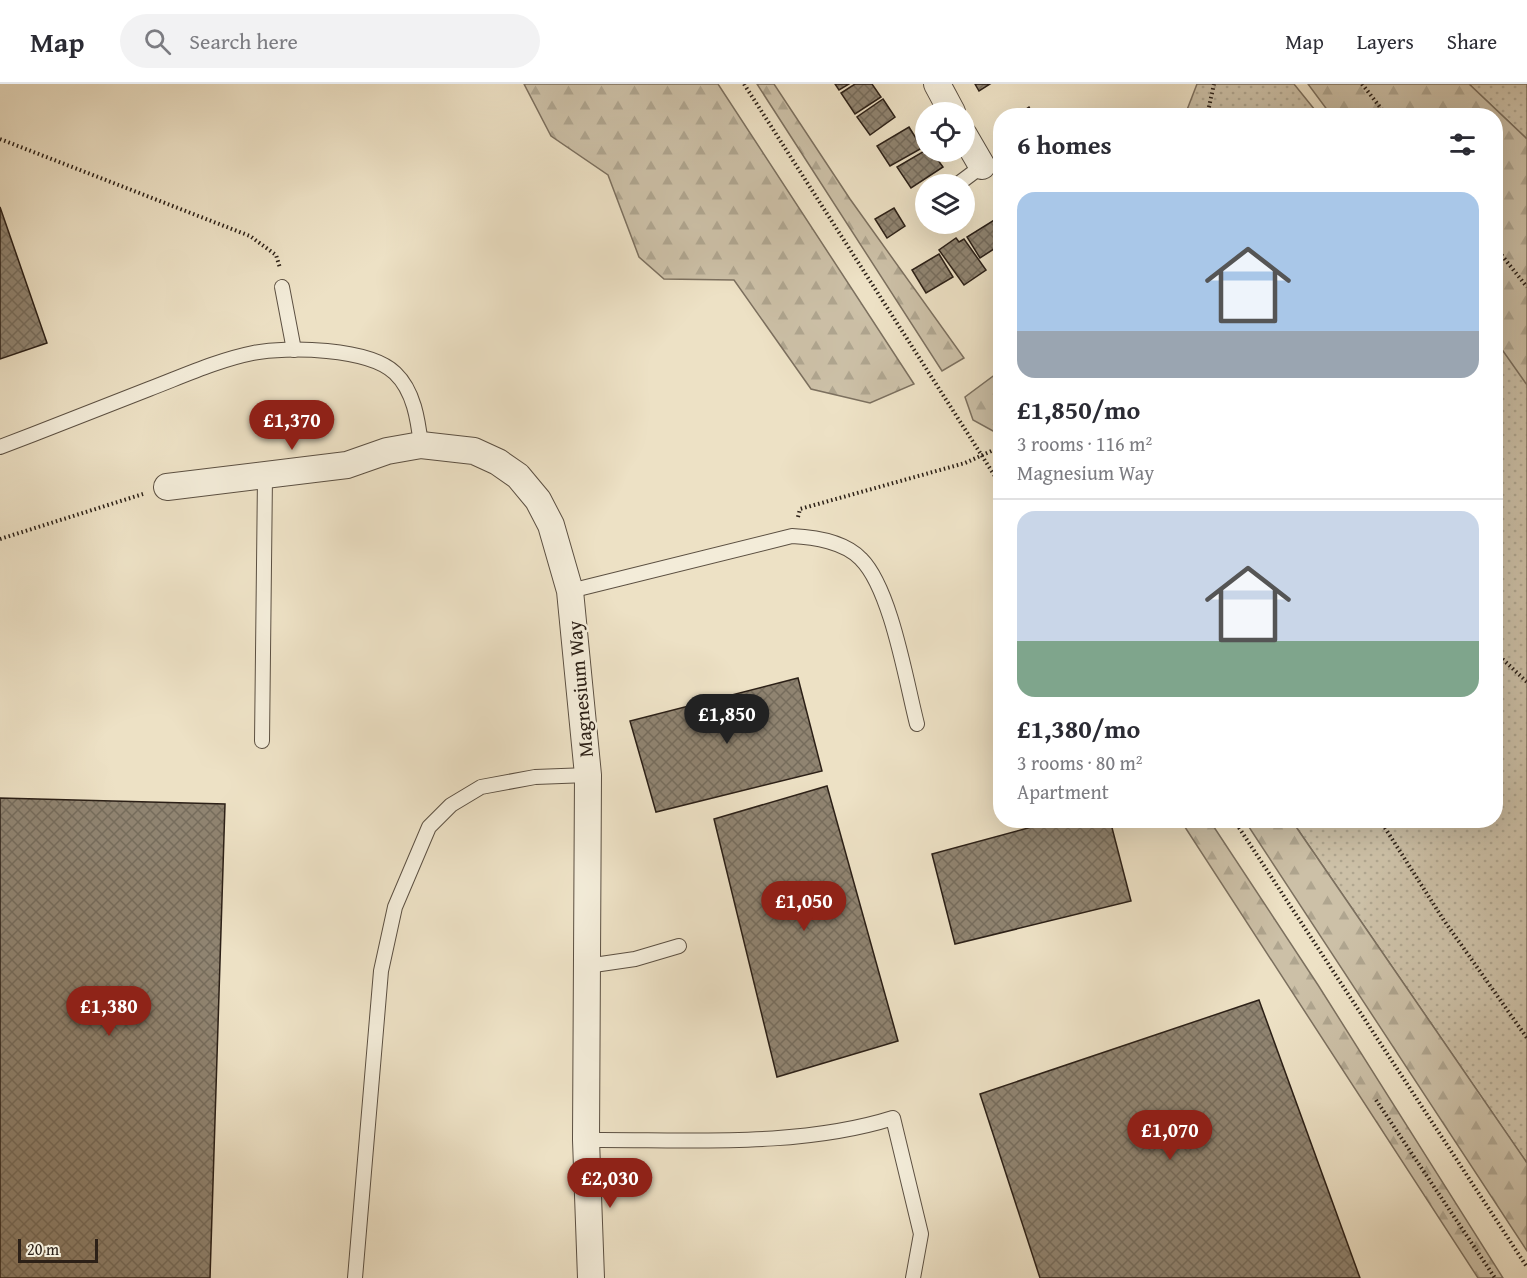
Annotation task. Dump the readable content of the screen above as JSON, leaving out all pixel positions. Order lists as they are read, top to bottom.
{
  "streets": {
    "street": ["Magnesium Way"]
  },
  "scale_bar": "20 m",
  "page": {
    "header": "Map",
    "search": "Search here",
    "nav": ["Map", "Layers", "Share"],
    "heading": "6 homes",
    "list": [
      {
        "name": "£1,850/mo",
        "note": "3 rooms · 116 m² · Magnesium Way"
      },
      {
        "name": "£1,380/mo",
        "note": "3 rooms · 80 m² · Apartment"
      }
    ],
    "price": [
      "£1,370",
      "£1,850",
      "£1,050",
      "£1,380",
      "£1,070",
      "£2,030"
    ],
    "scale": "20 m"
  }
}
